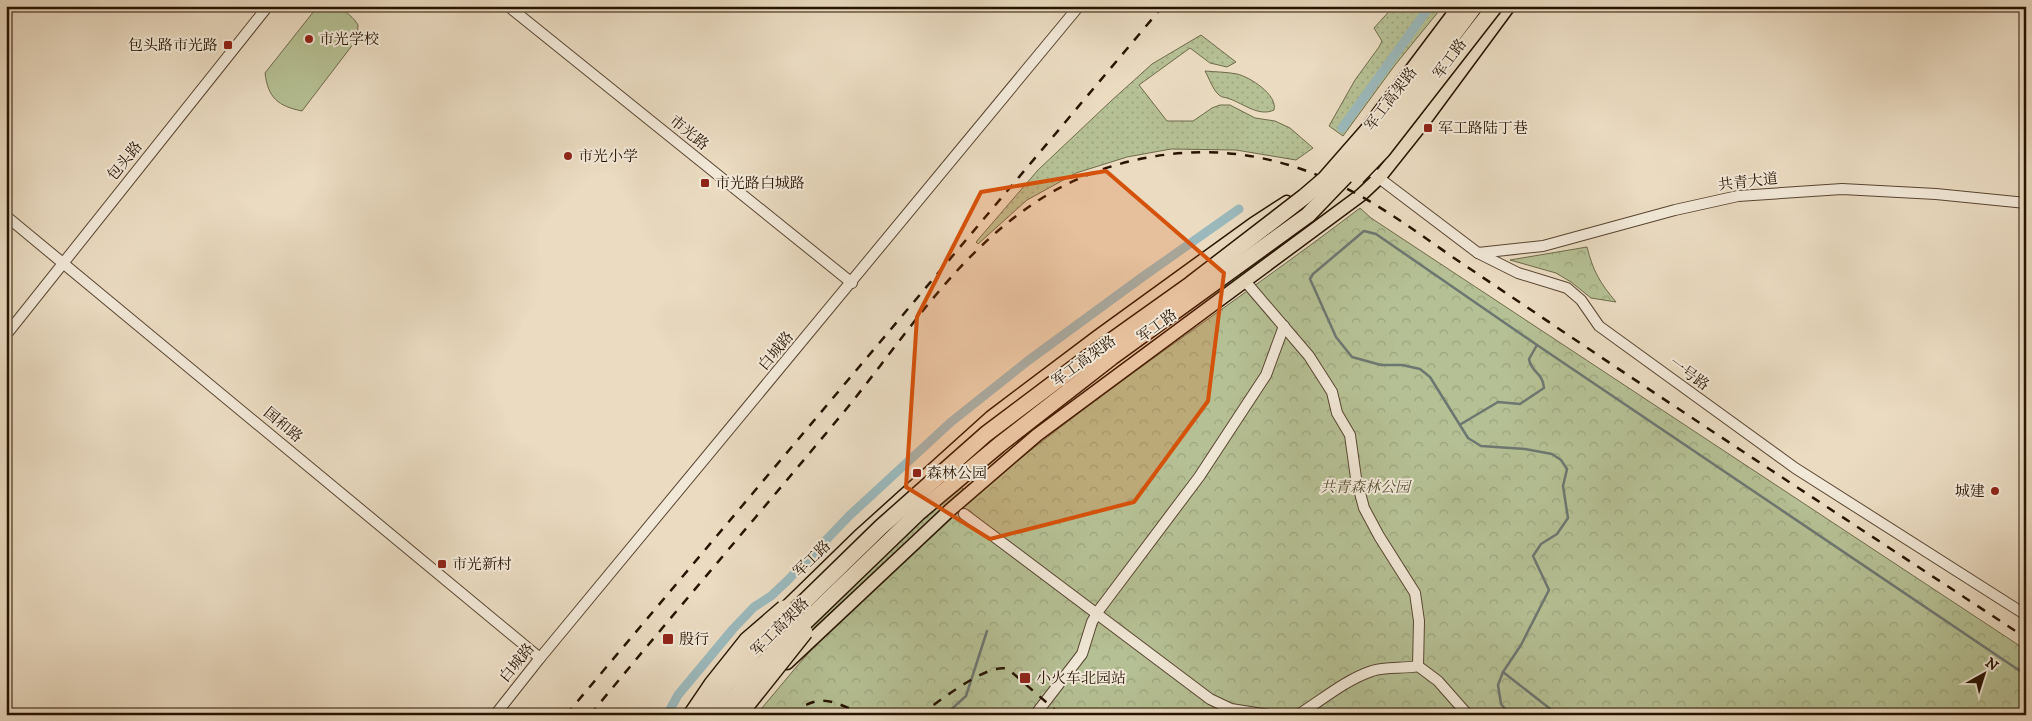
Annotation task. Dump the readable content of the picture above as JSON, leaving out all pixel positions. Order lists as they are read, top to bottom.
{
  "streets": {
    "highway": ["军工高架路"],
    "main road": ["军工路"],
    "street": [
      "市光路",
      "包头路",
      "共青大道",
      "白城路",
      "一号路",
      "国和路"
    ]
  },
  "crossings": [
    ["军工路", "一号路"],
    ["市光路", "白城路"],
    ["包头路", "国和路"],
    ["共青大道", "一号路"],
    ["白城路", "国和路"]
  ],
  "parks": ["共青森林公园"],
  "places": {
    "other": ["市光学校", "市光小学", "城建"],
    "transit": [
      "包头路市光路",
      "军工路陆丁巷",
      "市光路白城路",
      "森林公园",
      "市光新村",
      "殷行",
      "小火车北园站"
    ]
  },
  "north": "top right"
}
